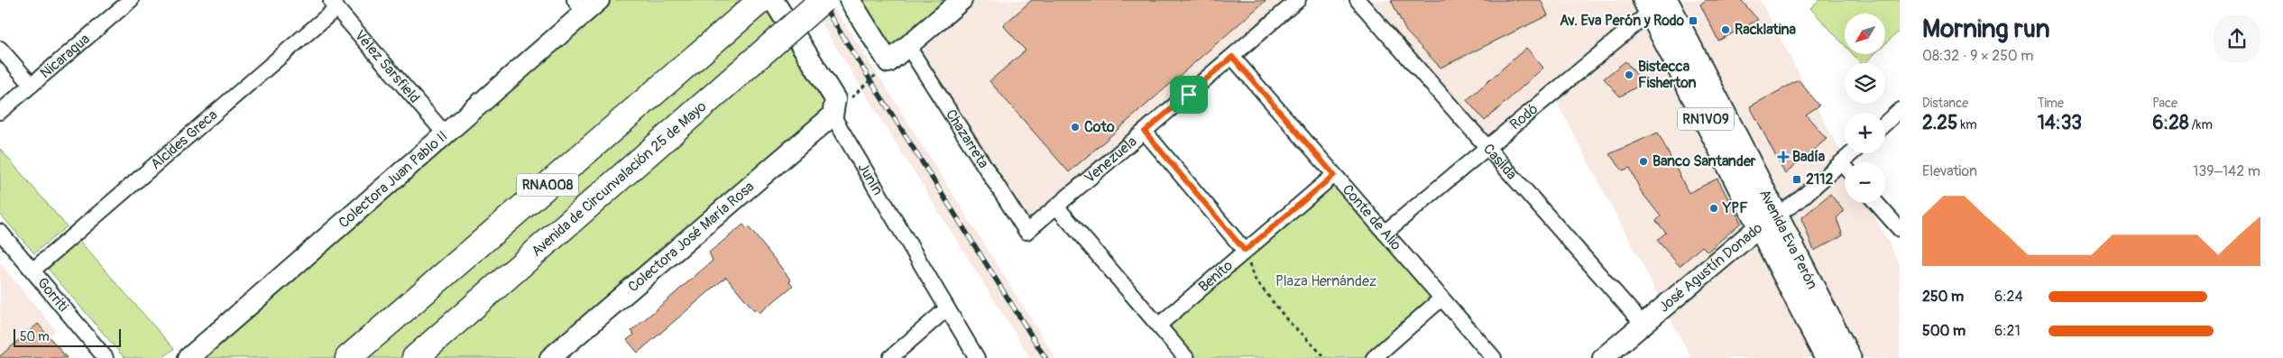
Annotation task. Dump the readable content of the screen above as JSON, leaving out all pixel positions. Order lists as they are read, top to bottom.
{
  "streets": {
    "highway": ["Avenida de Circunvalación 25 de Mayo", "RNA008"],
    "main road": [
      "RN1V09",
      "Colectora Juan Pablo II",
      "Junín",
      "Colectora José María Rosa",
      "Avenida Eva Perón",
      "José Agustín Donado"
    ],
    "street": [
      "Nicaragua",
      "Vélez Sarsfield",
      "Rodó",
      "Alcides Greca",
      "Chazarreta",
      "Venezuela",
      "Casilda",
      "Conte de Alio",
      "Benito",
      "Gorriti"
    ]
  },
  "crossings": [
    ["Vélez Sarsfield", "Alcides Greca"],
    ["Vélez Sarsfield", "Colectora Juan Pablo II"],
    ["Rodó", "Casilda"],
    ["Rodó", "Conte de Alio"],
    ["Rodó", "Avenida Eva Perón"],
    ["Alcides Greca", "Gorriti"],
    ["Chazarreta", "Venezuela"],
    ["Venezuela", "Conte de Alio"],
    ["Casilda", "José Agustín Donado"],
    ["Junín", "Colectora José María Rosa"],
    ["Conte de Alio", "Benito"],
    ["Avenida Eva Perón", "José Agustín Donado"]
  ],
  "parks": ["Plaza Hernández"],
  "places": {
    "transit": ["Av. Eva Perón y Rodo", "2112"],
    "other": [
      "Racklatina",
      "Bistecca Fisherton",
      "Coto",
      "Banco Santander",
      "YPF"
    ],
    "health": ["Badía"]
  },
  "scale_bar": "50 m",
  "north": "bottom left",
  "page": {
    "heading": ["Morning run", "08:32 · 9 × 250 m"],
    "map_buttons": ["+", "−"],
    "stats": [
      ["Distance", "2.25 km"],
      ["Time", "14:33"],
      ["Pace", "6:28 /km"]
    ],
    "chart": ["Elevation", "139–142 m"],
    "list": [
      {
        "name": "250 m",
        "note": "6:24"
      },
      {
        "name": "500 m",
        "note": "6:21"
      }
    ],
    "scale": "50 m"
  }
}
